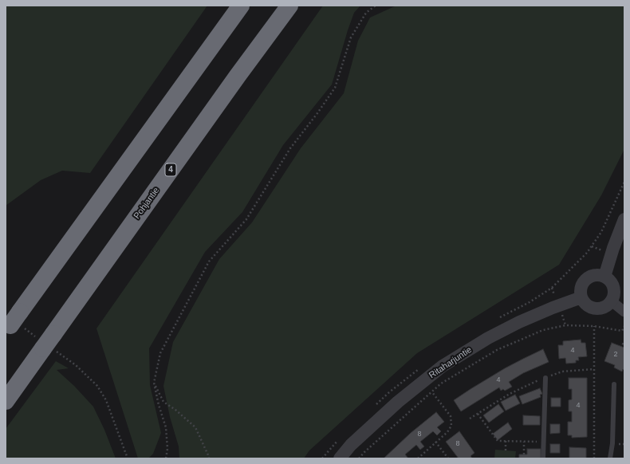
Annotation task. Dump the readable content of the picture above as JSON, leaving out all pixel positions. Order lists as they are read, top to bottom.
{
  "streets": {
    "highway": ["4", "Pohjantie"],
    "street": ["Ritaharjuntie"]
  },
  "house_numbers": [
    "4",
    "2",
    "4",
    "4",
    "8",
    "8"
  ]
}
